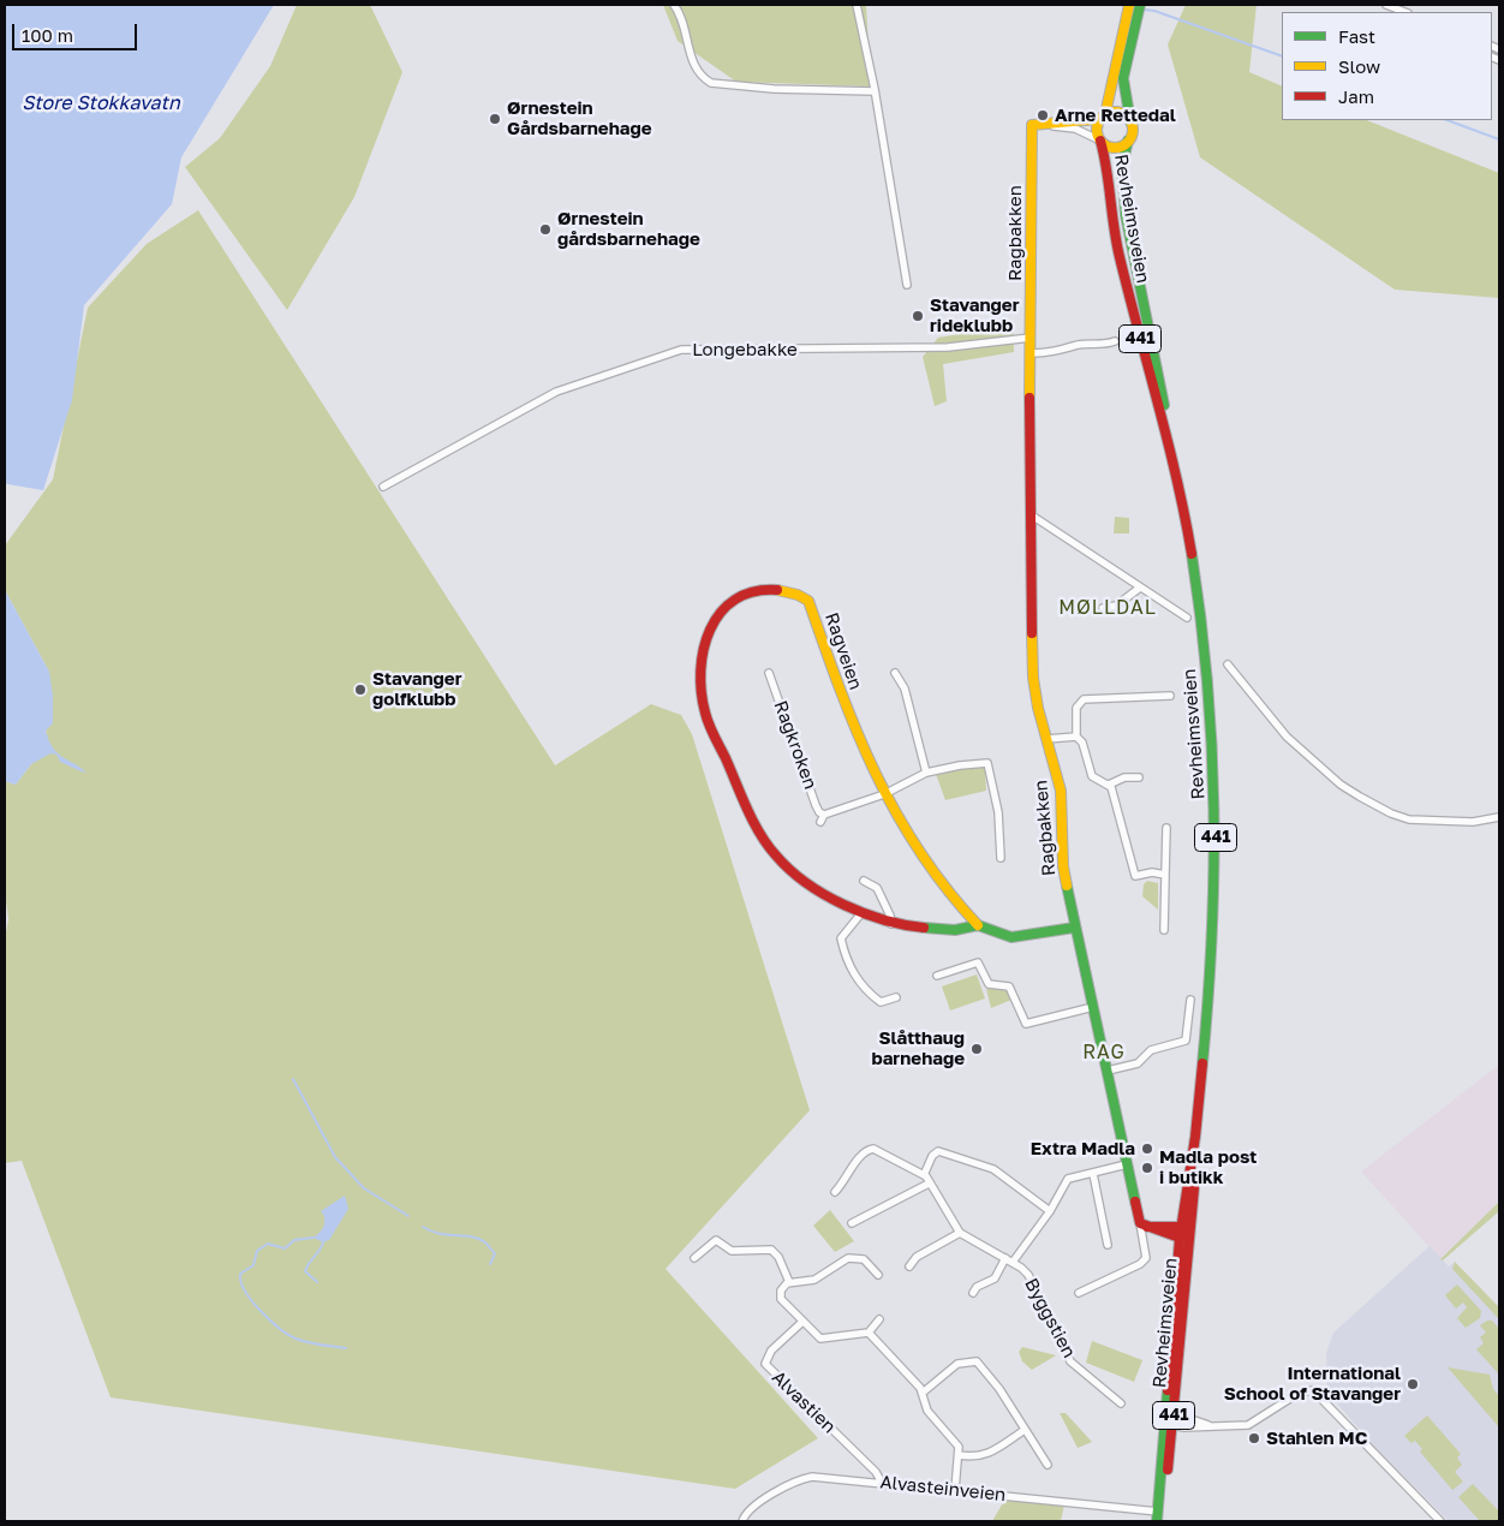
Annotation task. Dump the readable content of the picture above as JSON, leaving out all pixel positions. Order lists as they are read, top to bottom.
{
  "streets": {
    "main road": [
      "Revheimsveien",
      "Ragbakken",
      "441",
      "Ragveien"
    ],
    "street": [
      "Longebakke",
      "Ragkroken",
      "Byggstien",
      "Alvastien",
      "Alvasteinveien"
    ]
  },
  "crossings": [
    ["Revheimsveien", "441"],
    ["Revheimsveien", "Alvasteinveien"],
    ["Ragbakken", "Longebakke"],
    ["Ragbakken", "Ragveien"],
    ["Ragveien", "Ragkroken"],
    ["Alvastien", "Alvasteinveien"]
  ],
  "districts": ["MØLLDAL", "RAG"],
  "water": ["Store Stokkavatn"],
  "places": [
    "Arne Rettedal",
    "Ørnestein Gårdsbarnehage",
    "Ørnestein gårdsbarnehage",
    "Stavanger rideklubb",
    "Stavanger golfklubb",
    "Slåtthaug barnehage",
    "Extra Madla",
    "Madla post i butikk",
    "International School of Stavanger",
    "Stahlen MC"
  ],
  "legend": ["Fast", "Slow", "Jam"],
  "scale_bar": "100 m"
}
